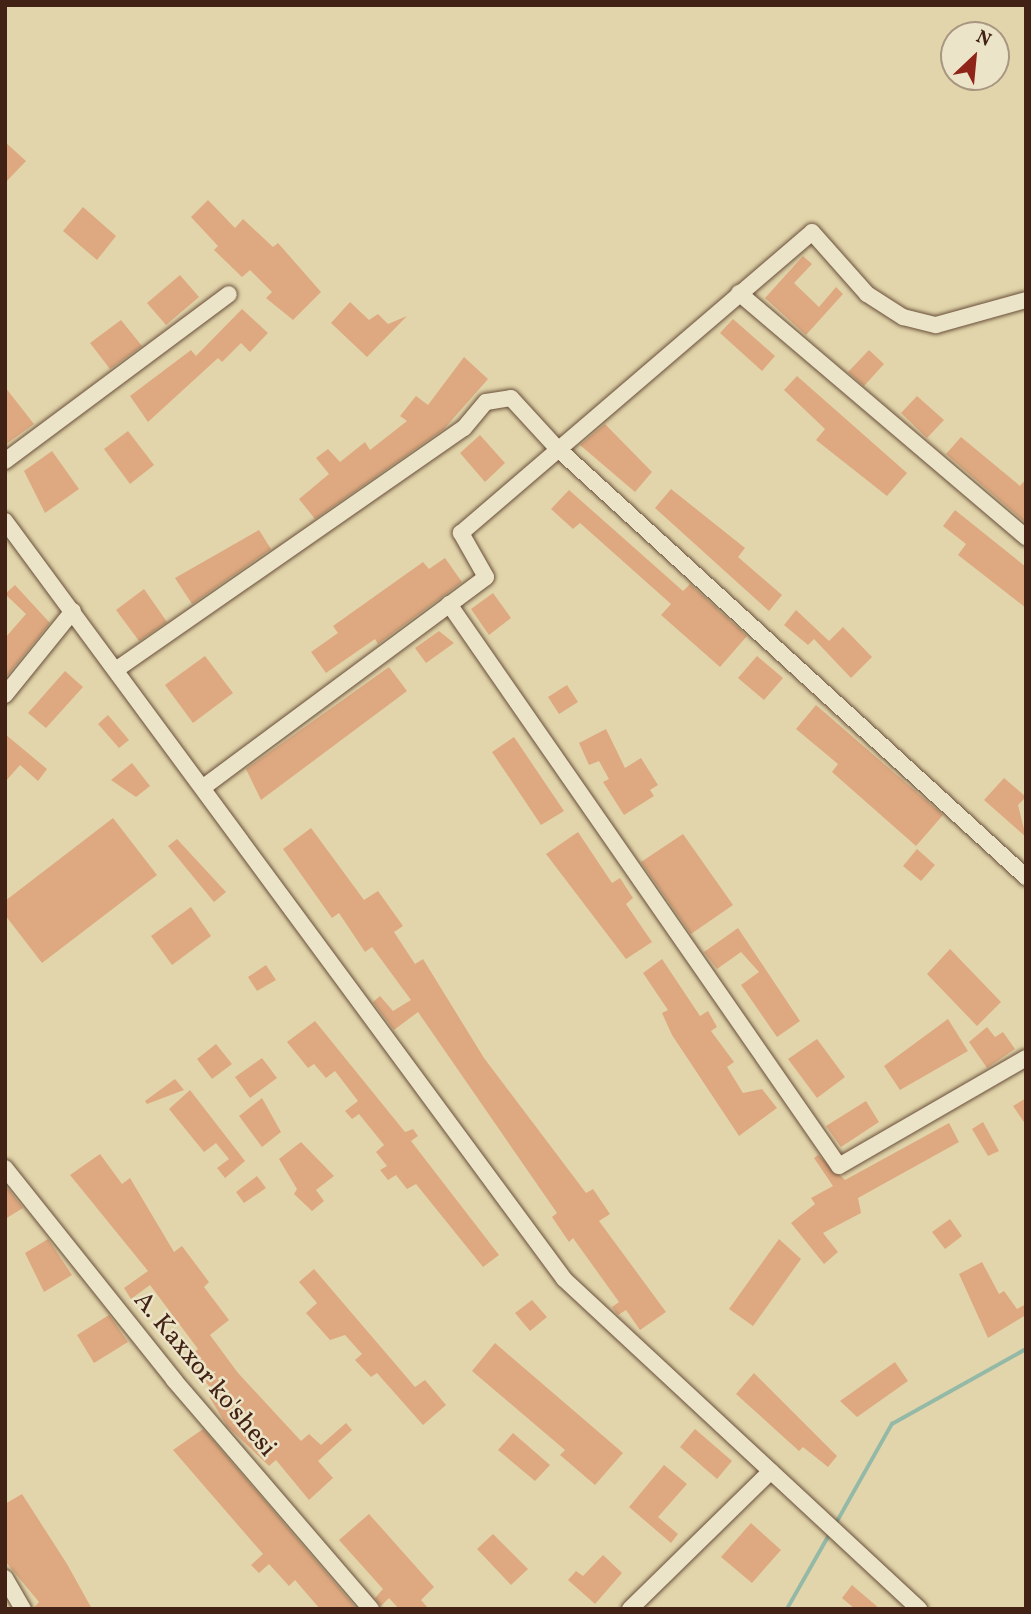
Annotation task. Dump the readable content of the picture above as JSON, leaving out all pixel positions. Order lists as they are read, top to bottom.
{
  "streets": {
    "street": ["A. Kaxxor ko'shesi"]
  },
  "north": "top right"
}
